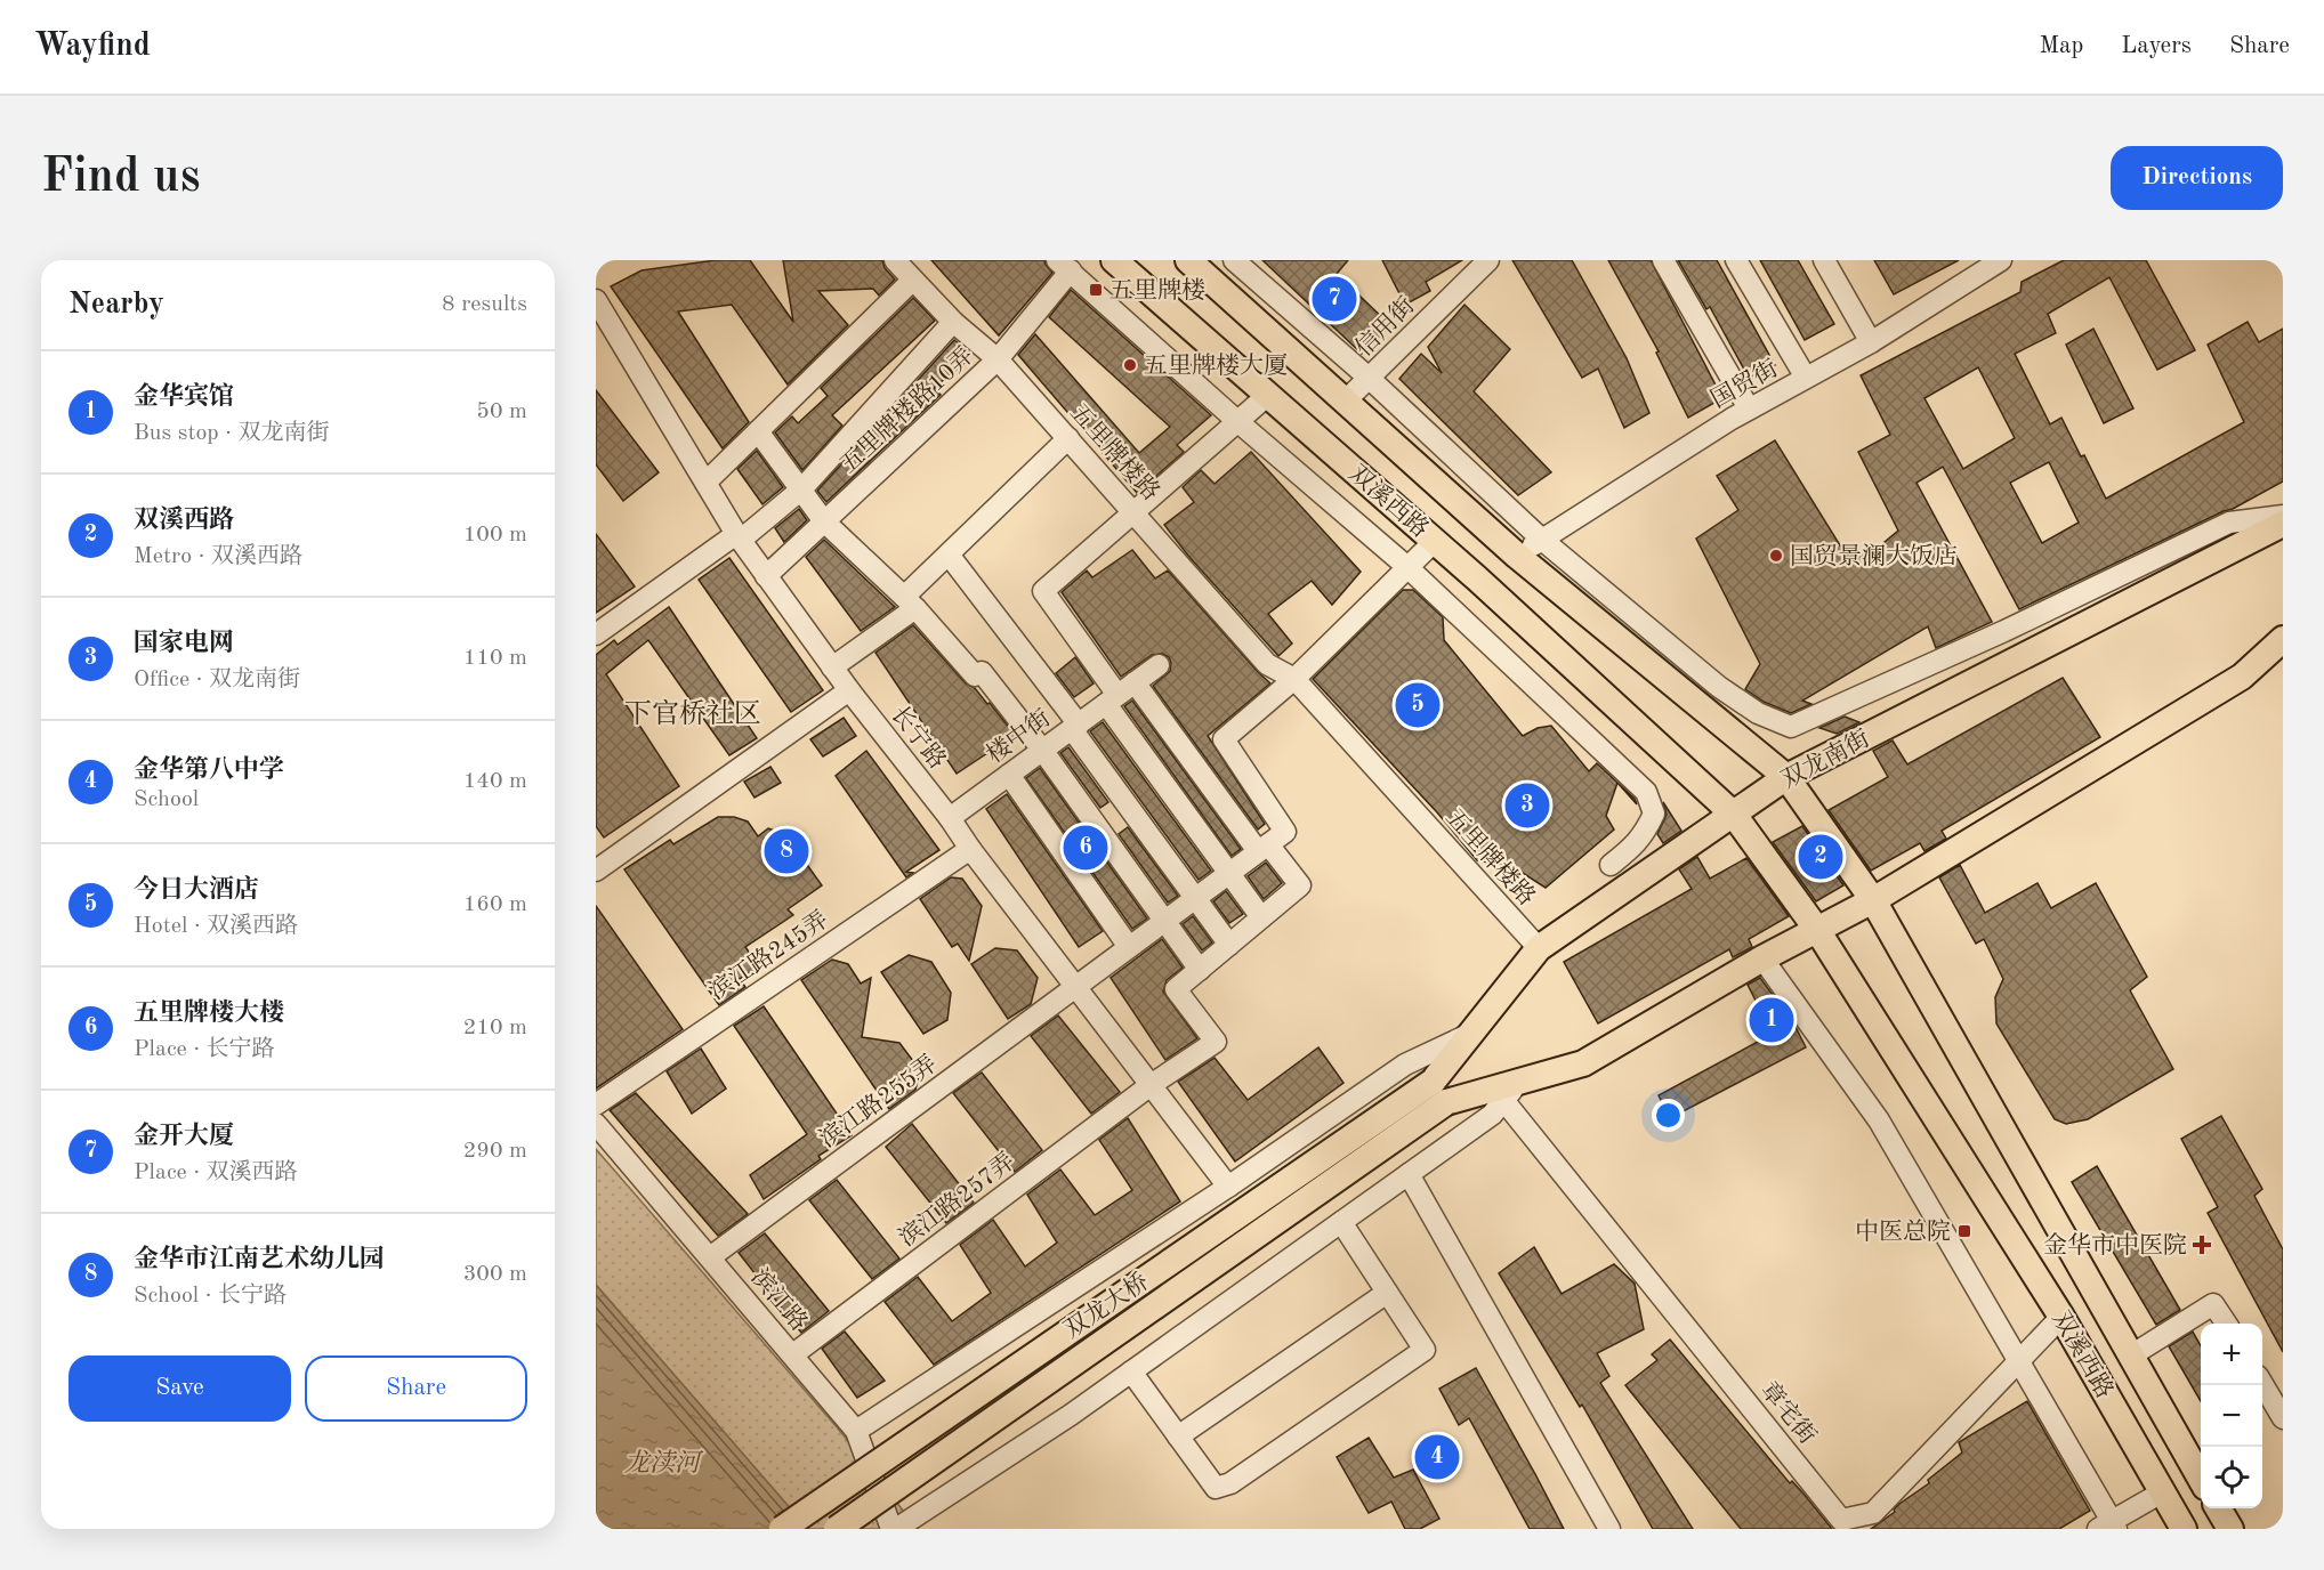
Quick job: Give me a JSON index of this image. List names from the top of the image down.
{
  "streets": {
    "main road": ["双溪西路", "双龙南街", "双龙大桥"],
    "street": [
      "信用街",
      "国贸街",
      "五里牌楼路10弄",
      "五里牌楼路",
      "楼中街",
      "长宁路",
      "滨江路245弄",
      "滨江路255弄",
      "滨江路257弄",
      "滨江路",
      "章宅街"
    ]
  },
  "crossings": [
    ["信用街", "双溪西路"],
    ["国贸街", "双溪西路"],
    ["五里牌楼路10弄", "五里牌楼路"],
    ["五里牌楼路10弄", "长宁路"],
    ["五里牌楼路", "双龙南街"],
    ["双溪西路", "双龙南街"],
    ["双溪西路", "章宅街"],
    ["楼中街", "长宁路"],
    ["长宁路", "滨江路245弄"],
    ["长宁路", "滨江路255弄"],
    ["长宁路", "滨江路257弄"],
    ["双龙南街", "双龙大桥"],
    ["滨江路255弄", "滨江路"],
    ["滨江路257弄", "滨江路"]
  ],
  "districts": ["下官桥社区"],
  "water": ["龙渎河"],
  "places": {
    "transit": ["五里牌楼", "中医总院"],
    "other": ["五里牌楼大厦", "国贸景澜大饭店"],
    "health": ["金华市中医院"]
  },
  "page": {
    "header": "Wayfind",
    "nav": ["Map", "Layers", "Share"],
    "buttons": [
      "Directions",
      ["Save", "Share"]
    ],
    "title": "Find us",
    "heading": ["Nearby", "8 results"],
    "pins": [
      "7",
      "5",
      "3",
      "6",
      "8",
      "2",
      "1",
      "4"
    ],
    "list": [
      {
        "mark": "1",
        "name": "金华宾馆",
        "note": "Bus stop · 双龙南街",
        "value": "50 m"
      },
      {
        "mark": "2",
        "name": "双溪西路",
        "note": "Metro · 双溪西路",
        "value": "100 m"
      },
      {
        "mark": "3",
        "name": "国家电网",
        "note": "Office · 双龙南街",
        "value": "110 m"
      },
      {
        "mark": "4",
        "name": "金华第八中学",
        "note": "School",
        "value": "140 m"
      },
      {
        "mark": "5",
        "name": "今日大酒店",
        "note": "Hotel · 双溪西路",
        "value": "160 m"
      },
      {
        "mark": "6",
        "name": "五里牌楼大楼",
        "note": "Place · 长宁路",
        "value": "210 m"
      },
      {
        "mark": "7",
        "name": "金开大厦",
        "note": "Place · 双溪西路",
        "value": "290 m"
      },
      {
        "mark": "8",
        "name": "金华市江南艺术幼儿园",
        "note": "School · 长宁路",
        "value": "300 m"
      }
    ],
    "map_buttons": ["+", "−"]
  }
}
